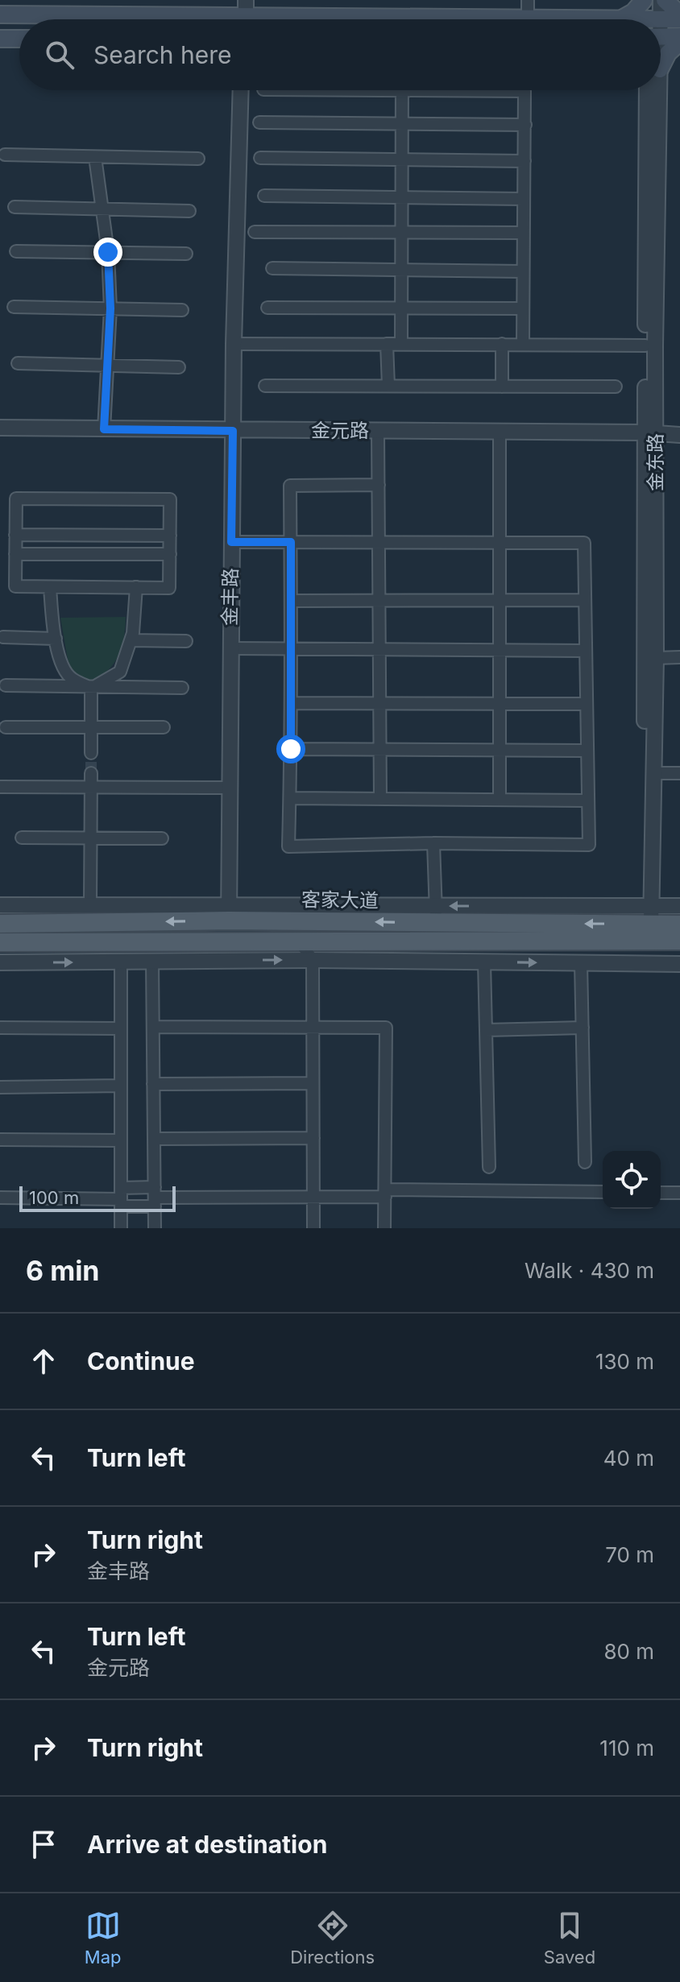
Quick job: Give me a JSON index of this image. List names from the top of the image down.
{
  "streets": {
    "main road": ["客家大道"],
    "street": ["金元路", "金东路", "金丰路"]
  },
  "crossings": [
    ["金元路", "金东路"],
    ["金元路", "金丰路"],
    ["金东路", "客家大道"],
    ["金丰路", "客家大道"]
  ],
  "scale_bar": "100 m",
  "page": {
    "search": "Search here",
    "scale": "100 m",
    "heading": ["6 min", "Walk · 430 m"],
    "list": [
      ["Continue", "130 m"],
      ["Turn left", "40 m"],
      ["Turn right", "金丰路", "70 m"],
      ["Turn left", "金元路", "80 m"],
      ["Turn right", "110 m"],
      "Arrive at destination"
    ],
    "nav": ["Map", "Directions", "Saved"]
  }
}
